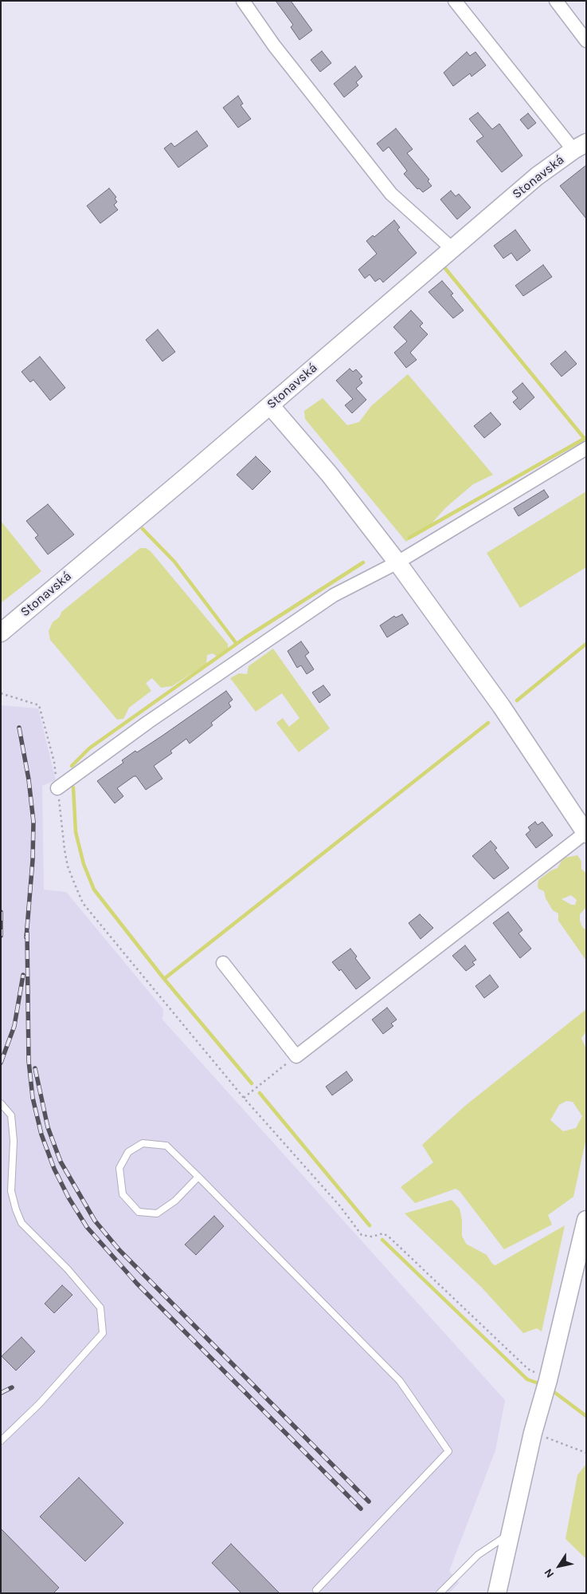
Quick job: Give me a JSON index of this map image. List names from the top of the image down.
{
  "streets": {
    "street": ["Stonavská"]
  },
  "north": "bottom left"
}
